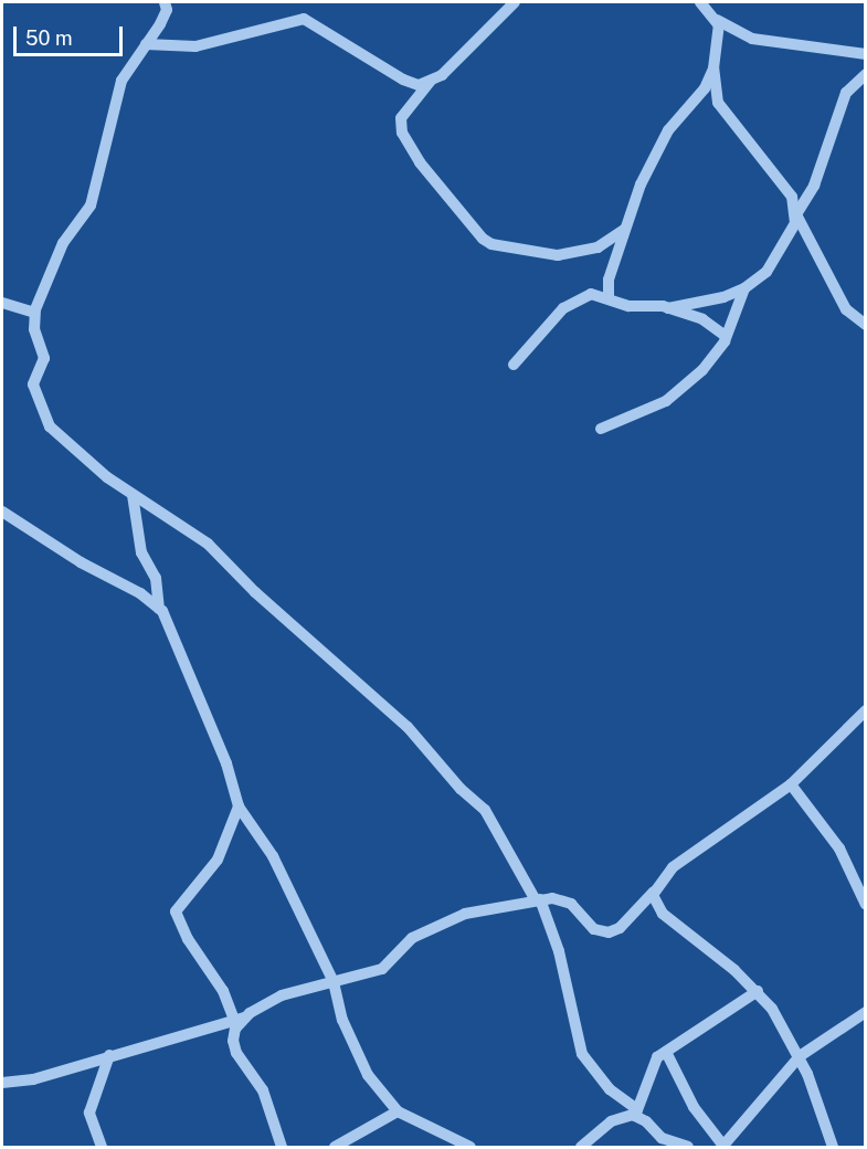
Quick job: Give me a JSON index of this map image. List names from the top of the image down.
{
  "scale_bar": "50 m"
}
